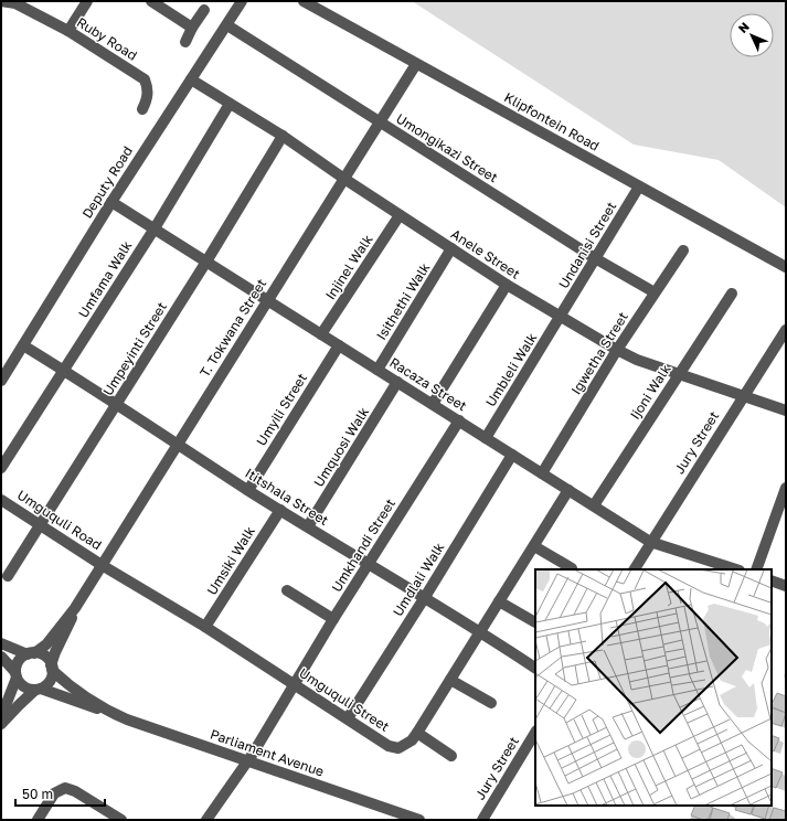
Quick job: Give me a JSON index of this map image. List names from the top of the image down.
{
  "streets": {
    "street": [
      "Ruby Road",
      "Klipfontein Road",
      "Umongikazi Street",
      "Deputy Road",
      "Undanisi Street",
      "Anele Street",
      "Injinel Walk",
      "Umfama Walk",
      "Isithethi Walk",
      "T. Tokwana Street",
      "Umpeyinti Street",
      "Igwetha Street",
      "Umbleli Walk",
      "Racaza Street",
      "Ijoni Walk",
      "Umyili Street",
      "Jury Street",
      "Umquosi Walk",
      "Ititshala Street",
      "Umguquli Road",
      "Umkhandi Street",
      "Umsiki Walk",
      "Umdlali Walk",
      "Umguquli Street",
      "Parliament Avenue"
    ]
  },
  "crossings": [
    ["Klipfontein Road", "Undanisi Street"],
    ["Klipfontein Road", "T. Tokwana Street"],
    ["Umongikazi Street", "Deputy Road"],
    ["Umongikazi Street", "Undanisi Street"],
    ["Umongikazi Street", "T. Tokwana Street"],
    ["Umongikazi Street", "Igwetha Street"],
    ["Deputy Road", "Anele Street"],
    ["Deputy Road", "Racaza Street"],
    ["Deputy Road", "Ititshala Street"],
    ["Undanisi Street", "Anele Street"],
    ["Undanisi Street", "Umbleli Walk"],
    ["Anele Street", "Injinel Walk"],
    ["Anele Street", "Umfama Walk"],
    ["Anele Street", "Isithethi Walk"],
    ["Anele Street", "T. Tokwana Street"],
    ["Anele Street", "Umpeyinti Street"],
    ["Anele Street", "Igwetha Street"],
    ["Anele Street", "Umbleli Walk"],
    ["Anele Street", "Ijoni Walk"],
    ["Anele Street", "Jury Street"],
    ["Injinel Walk", "Racaza Street"],
    ["Umfama Walk", "Racaza Street"],
    ["Umfama Walk", "Ititshala Street"],
    ["Isithethi Walk", "Racaza Street"],
    ["T. Tokwana Street", "Racaza Street"],
    ["T. Tokwana Street", "Ititshala Street"],
    ["T. Tokwana Street", "Umguquli Road"],
    ["T. Tokwana Street", "Umguquli Street"],
    ["T. Tokwana Street", "Parliament Avenue"],
    ["Umpeyinti Street", "Racaza Street"],
    ["Umpeyinti Street", "Ititshala Street"],
    ["Umpeyinti Street", "Umguquli Road"],
    ["Igwetha Street", "Racaza Street"],
    ["Umbleli Walk", "Racaza Street"],
    ["Racaza Street", "Ijoni Walk"],
    ["Racaza Street", "Umyili Street"],
    ["Racaza Street", "Jury Street"],
    ["Racaza Street", "Umquosi Walk"],
    ["Racaza Street", "Umkhandi Street"],
    ["Racaza Street", "Umdlali Walk"],
    ["Racaza Street", "Umguquli Street"],
    ["Umyili Street", "Ititshala Street"],
    ["Umquosi Walk", "Ititshala Street"],
    ["Ititshala Street", "Umkhandi Street"],
    ["Ititshala Street", "Umsiki Walk"],
    ["Ititshala Street", "Umdlali Walk"],
    ["Ititshala Street", "Umguquli Street"],
    ["Umguquli Road", "Umguquli Street"],
    ["Umkhandi Street", "Umguquli Street"],
    ["Umkhandi Street", "Parliament Avenue"],
    ["Umsiki Walk", "Umguquli Street"],
    ["Umdlali Walk", "Umguquli Street"]
  ],
  "scale_bar": "50 m",
  "north": "top left"
}
